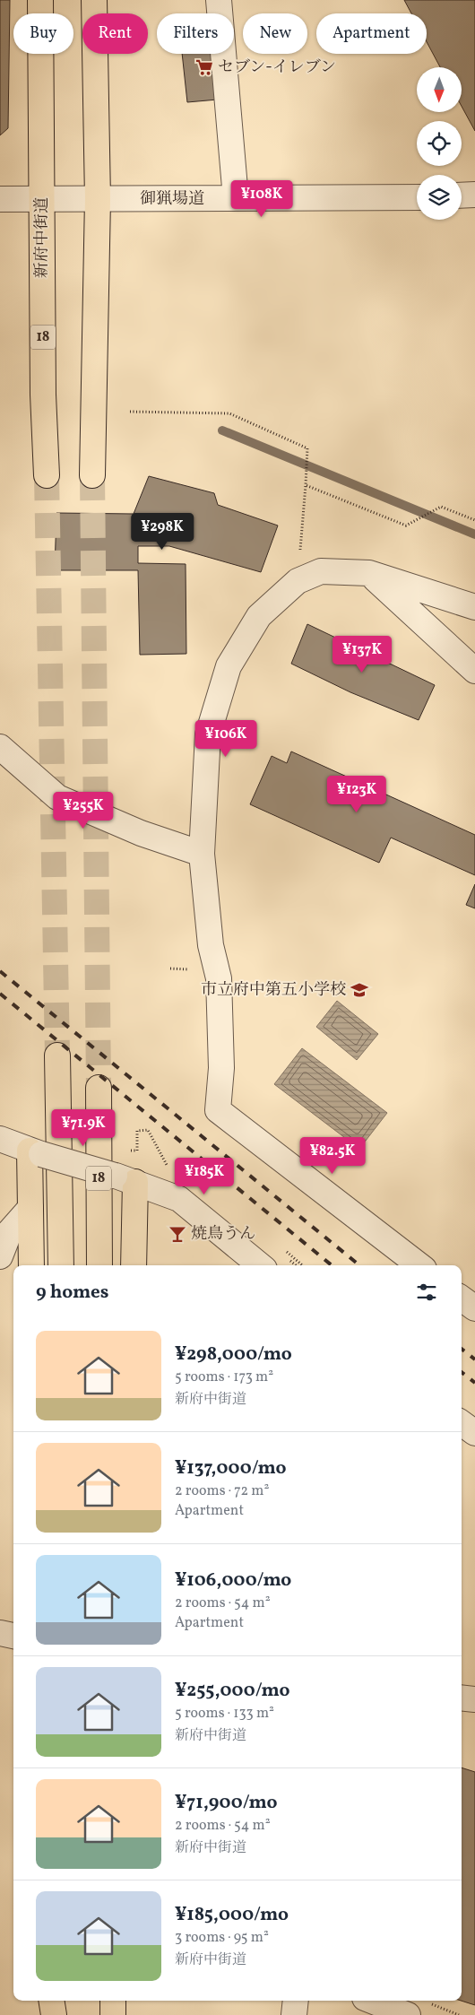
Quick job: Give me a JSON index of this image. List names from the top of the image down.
{
  "streets": {
    "main road": ["新府中街道", "18"],
    "street": ["御猟場道"]
  },
  "crossings": [
    ["御猟場道", "新府中街道"]
  ],
  "places": {
    "supermarket": ["セブン-イレブン"],
    "school or university": ["市立府中第五小学校"],
    "bar": ["焼鳥うん"]
  },
  "north": "bottom",
  "page": {
    "chip": [
      "Buy",
      "Rent",
      "Filters",
      "New",
      "Apartment"
    ],
    "price": [
      "¥108K",
      "¥298K",
      "¥137K",
      "¥106K",
      "¥123K",
      "¥255K",
      "¥71.9K",
      "¥82.5K",
      "¥185K"
    ],
    "heading": "9 homes",
    "list": [
      {
        "name": "¥298,000/mo",
        "note": "5 rooms · 173 m² · 新府中街道"
      },
      {
        "name": "¥137,000/mo",
        "note": "2 rooms · 72 m² · Apartment"
      },
      {
        "name": "¥106,000/mo",
        "note": "2 rooms · 54 m² · Apartment"
      },
      {
        "name": "¥255,000/mo",
        "note": "5 rooms · 133 m² · 新府中街道"
      },
      {
        "name": "¥71,900/mo",
        "note": "2 rooms · 54 m² · 新府中街道"
      },
      {
        "name": "¥185,000/mo",
        "note": "3 rooms · 95 m² · 新府中街道"
      }
    ]
  }
}
